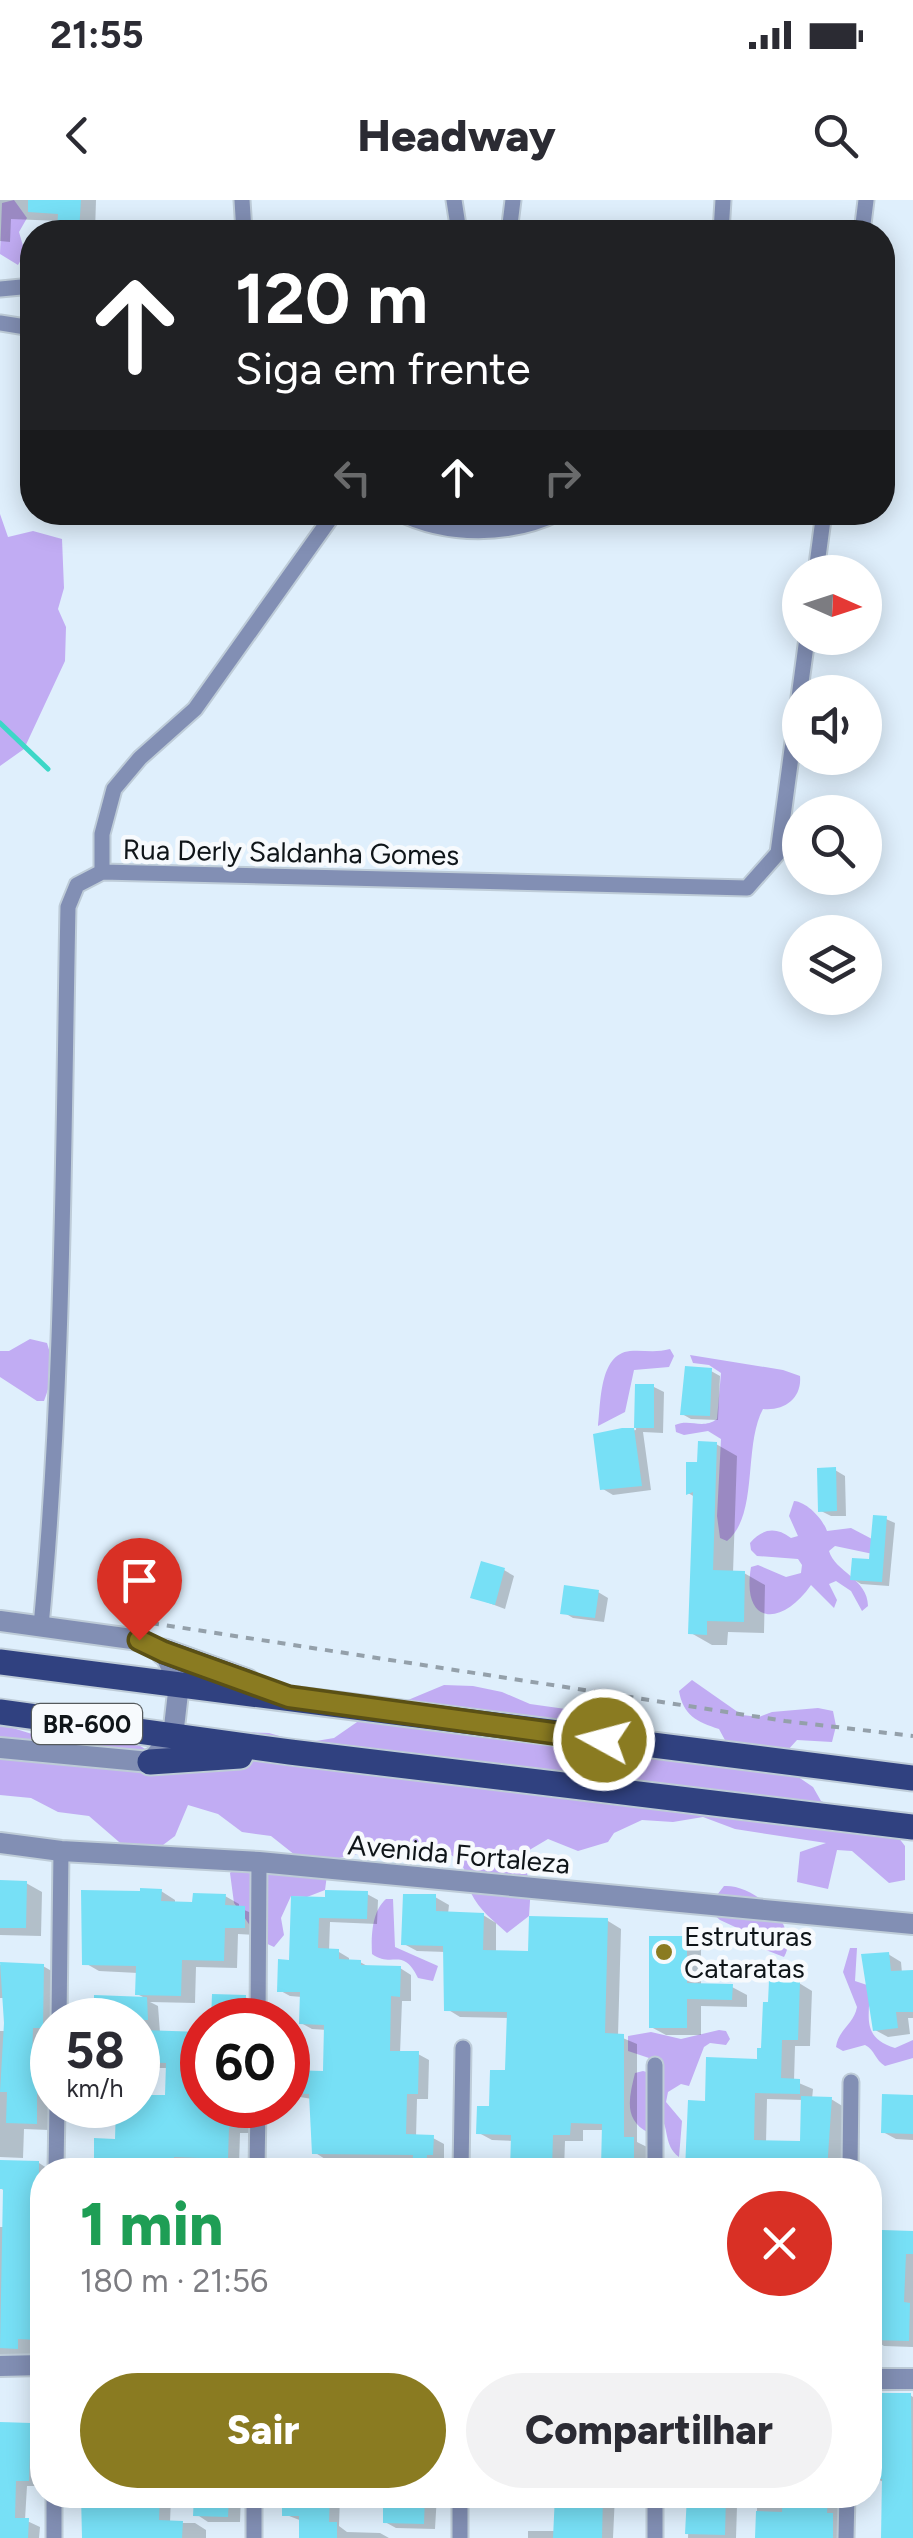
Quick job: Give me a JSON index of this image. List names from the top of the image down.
{
  "streets": {
    "main road": ["BR-600"],
    "street": ["Rua Derly Saldanha Gomes", "Avenida Fortaleza"]
  },
  "places": ["Estruturas Cataratas"],
  "north": "right",
  "page": {
    "status": "21:55",
    "header": "Headway",
    "turn": ["120 m", "Siga em frente"],
    "speed": "58 km/h",
    "limit": "60",
    "heading": ["1 min", "180 m · 21:56"],
    "buttons": ["Sair", "Compartilhar"]
  }
}
